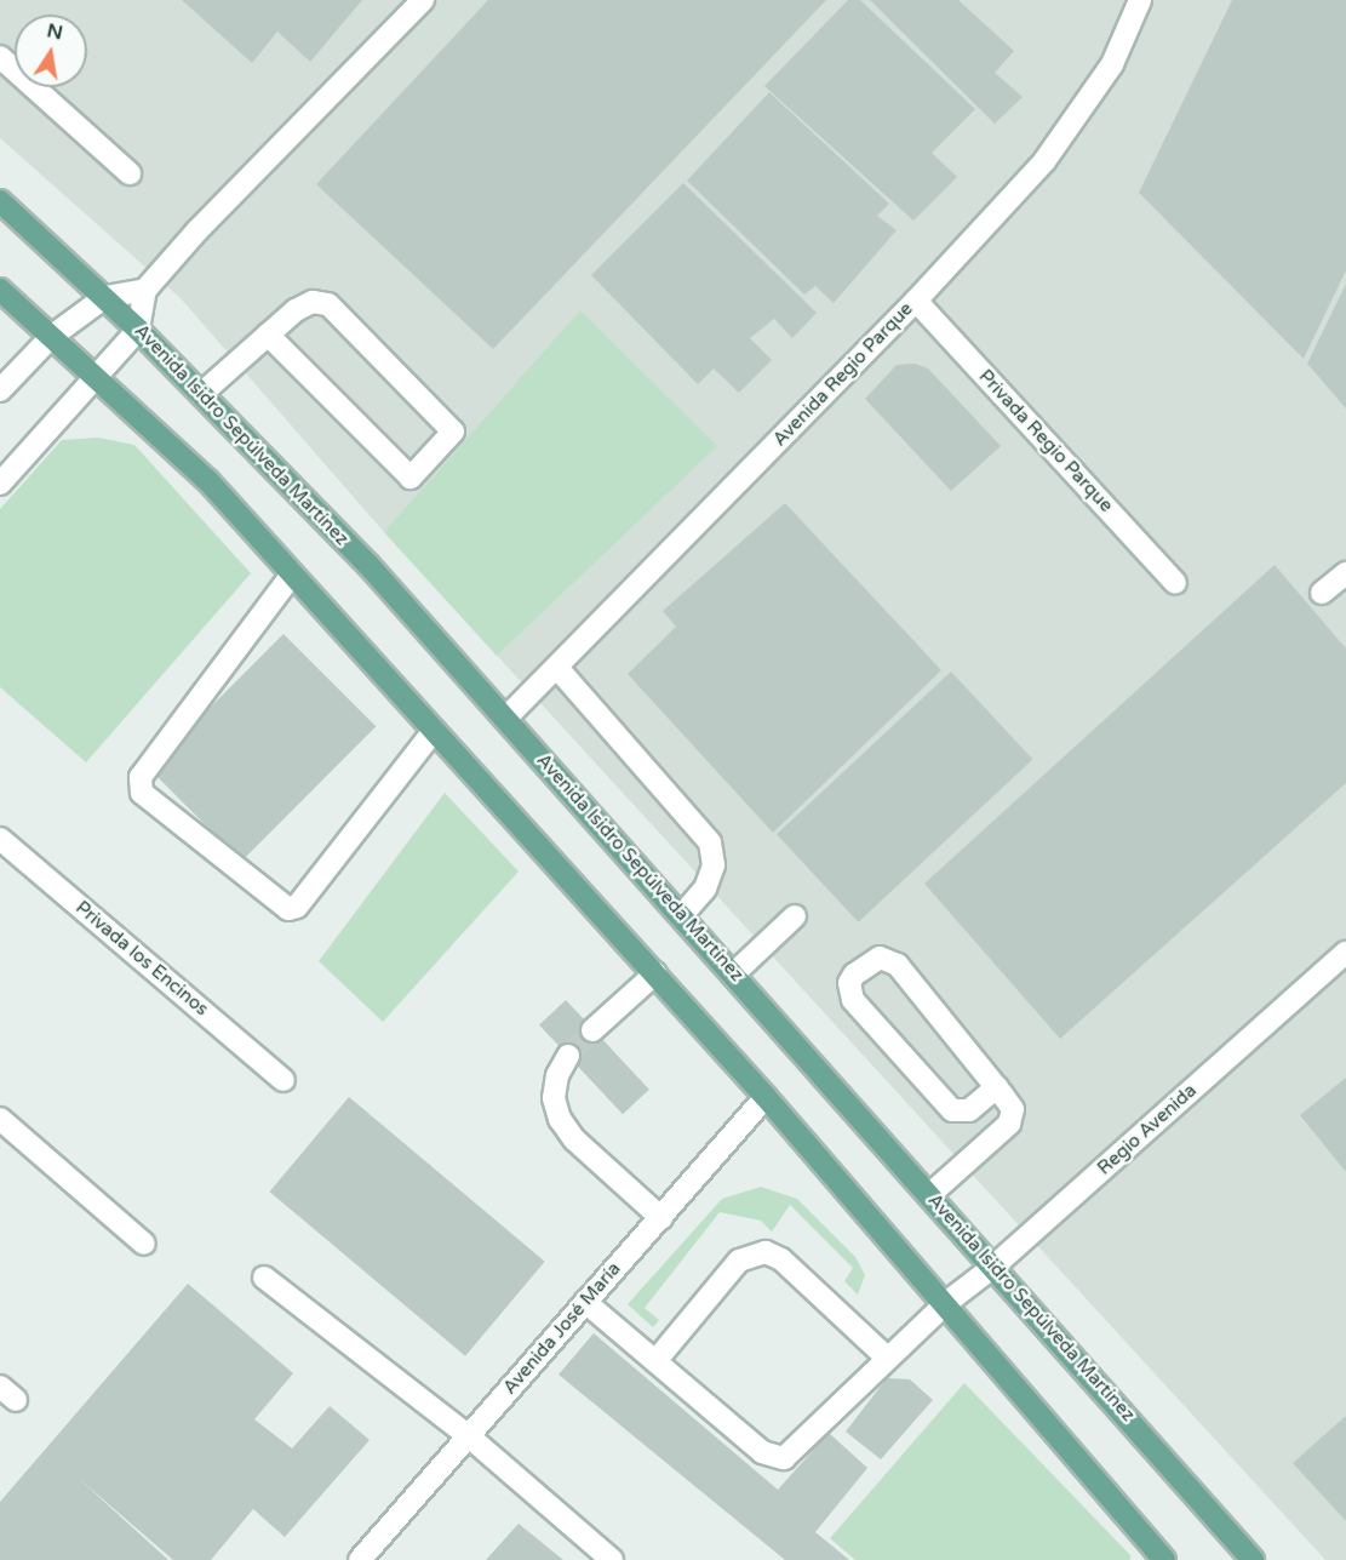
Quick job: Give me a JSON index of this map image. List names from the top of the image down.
{
  "streets": {
    "main road": ["Avenida Isidro Sepúlveda Martínez"],
    "street": [
      "Avenida Regio Parque",
      "Privada Regio Parque",
      "Privada los Encinos",
      "Regio Avenida",
      "Avenida José María"
    ]
  },
  "crossings": [
    ["Avenida Regio Parque", "Avenida Isidro Sepúlveda Martínez"],
    ["Avenida Regio Parque", "Privada Regio Parque"],
    ["Avenida Isidro Sepúlveda Martínez", "Regio Avenida"]
  ],
  "north": "top"
}
